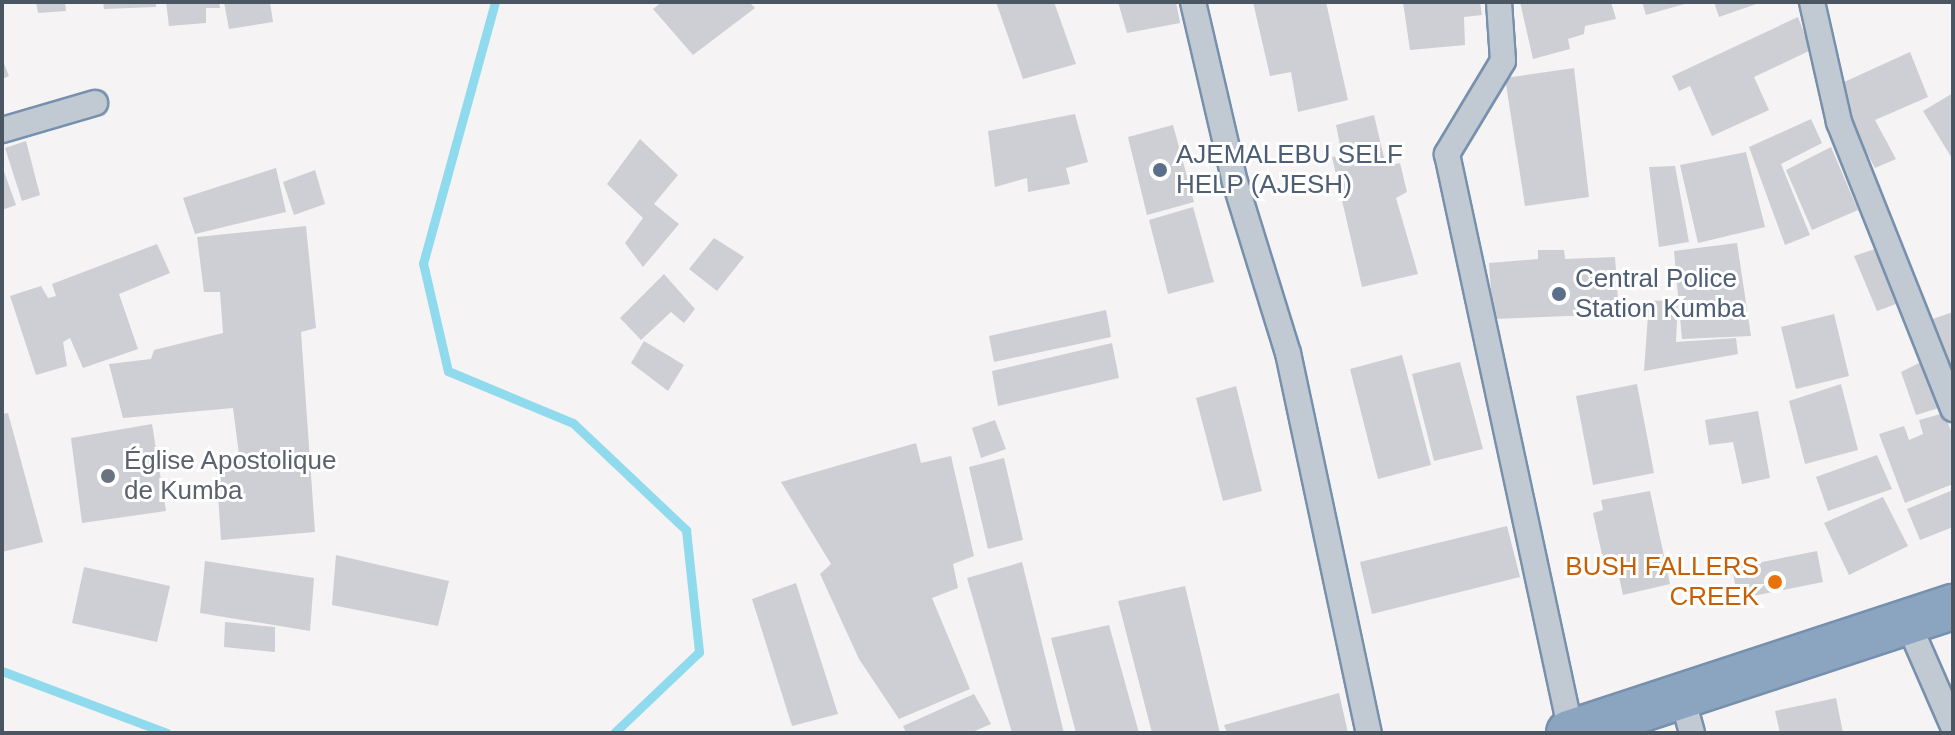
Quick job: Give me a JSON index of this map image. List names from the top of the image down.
{
  "places": [
    "AJEMALEBU SELF HELP (AJESH)",
    "Central Police Station Kumba",
    "Église Apostolique de Kumba",
    "BUSH FALLERS CREEK"
  ]
}
